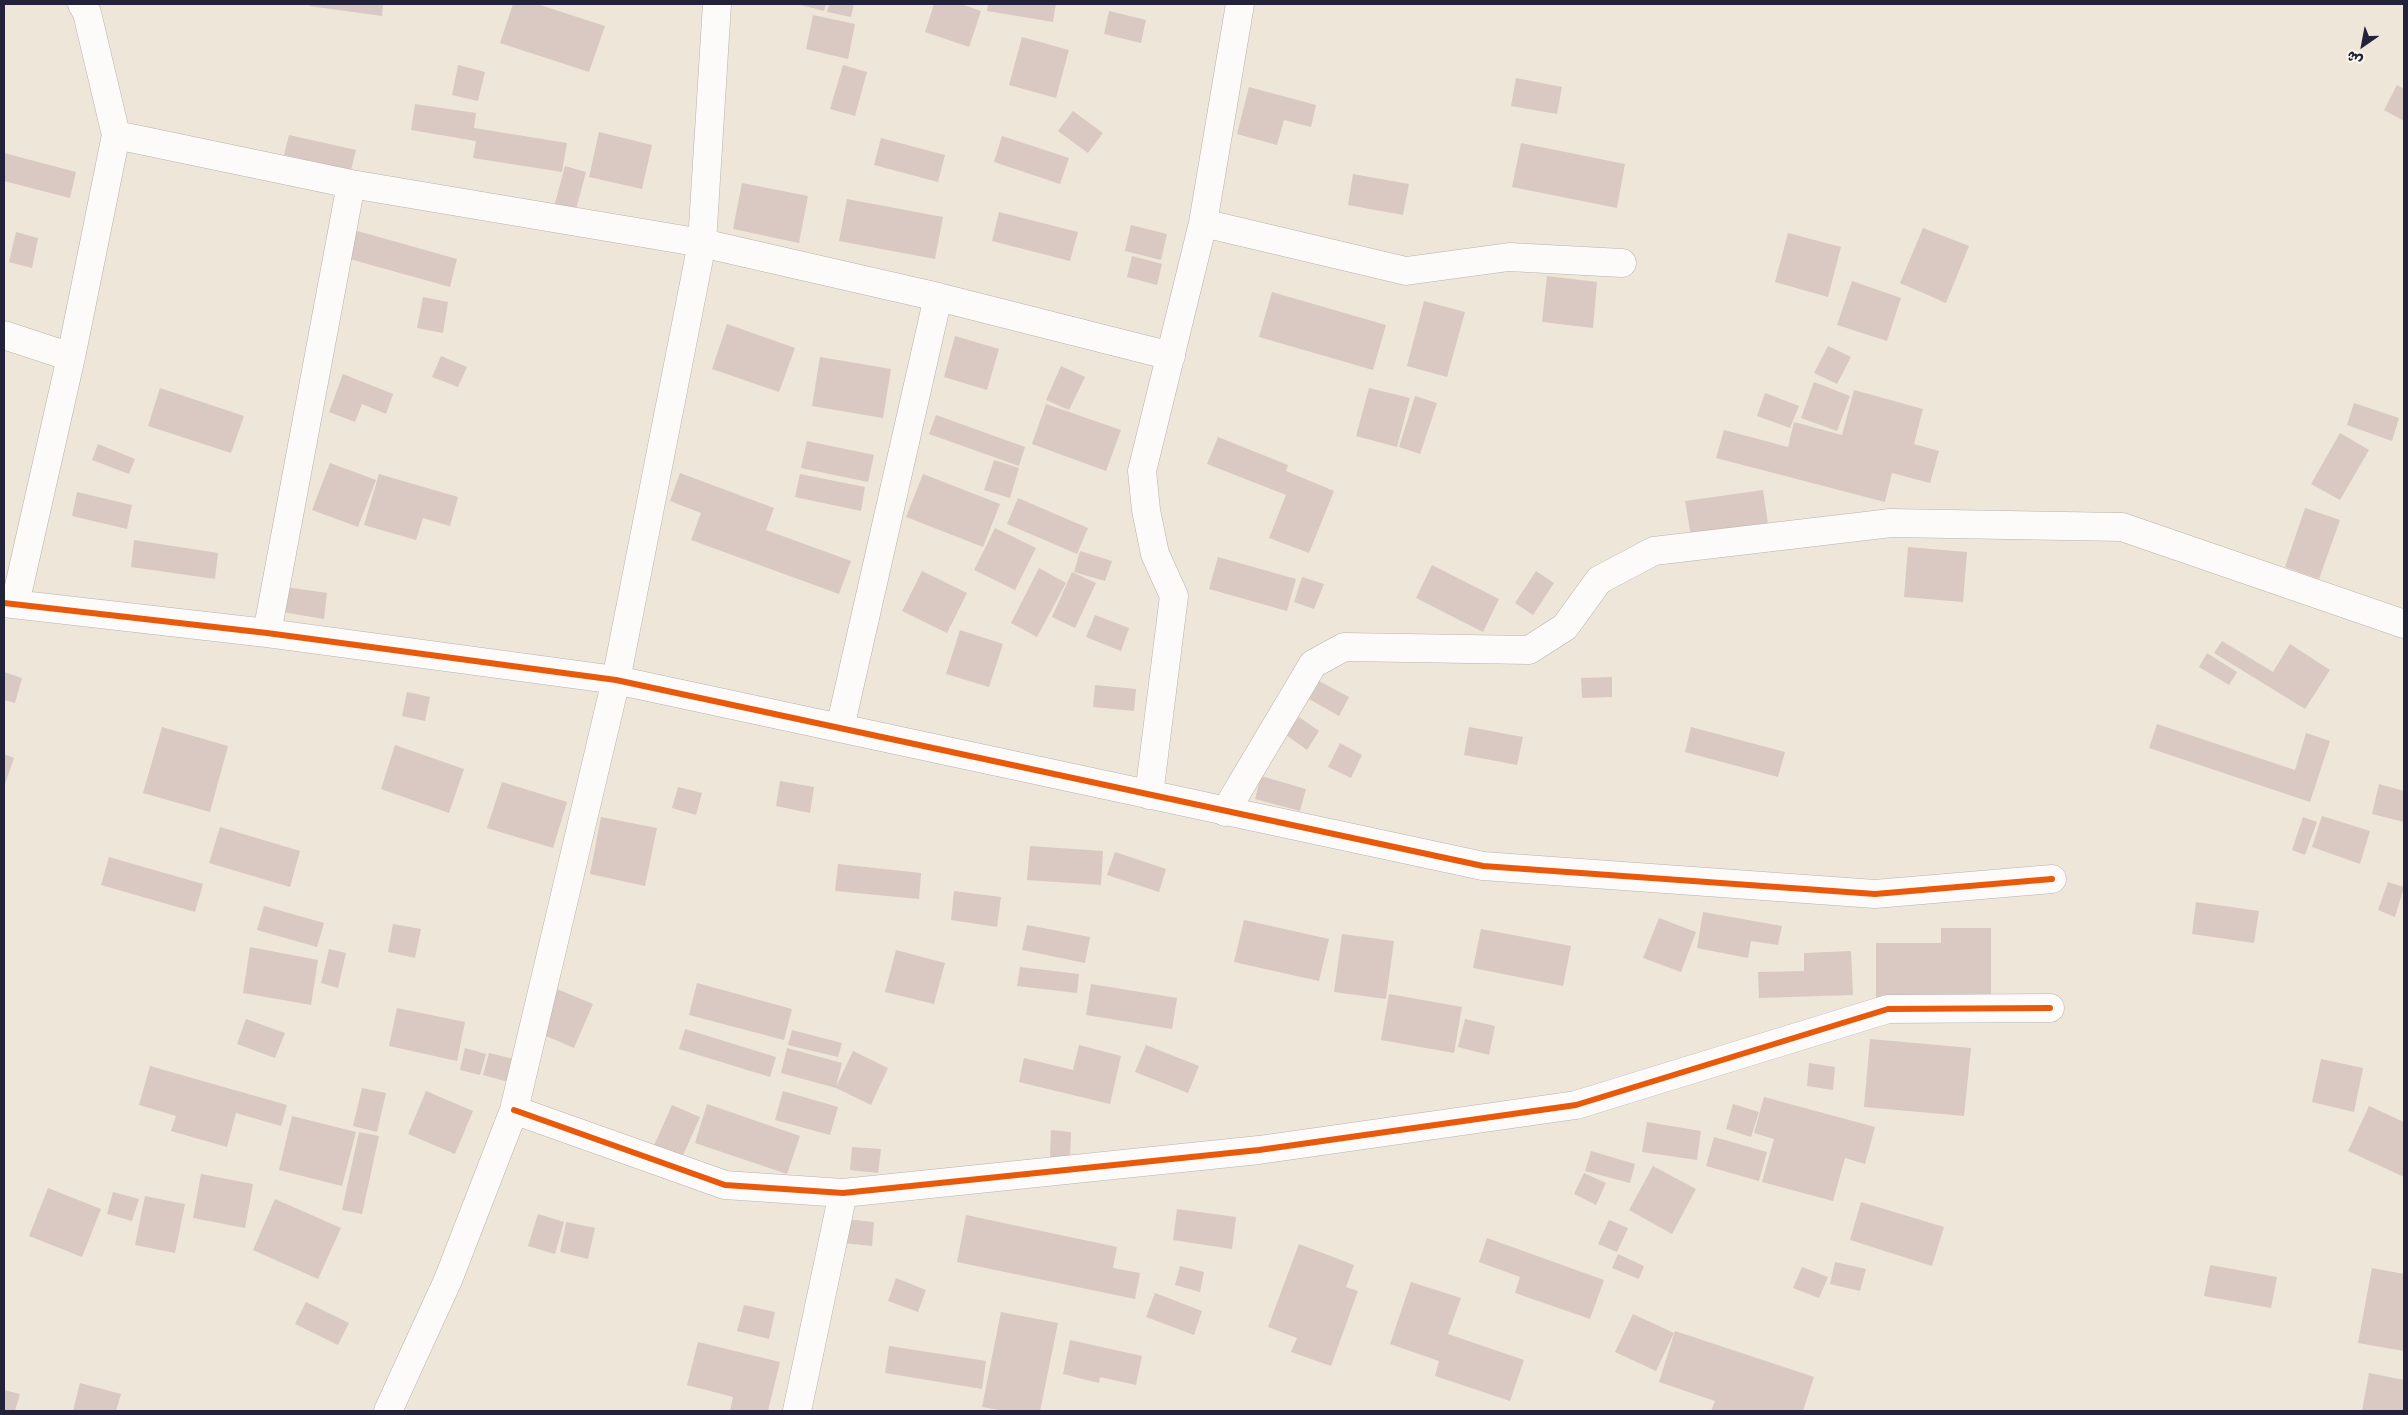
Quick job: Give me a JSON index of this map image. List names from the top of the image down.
{
  "north": "bottom left"
}
